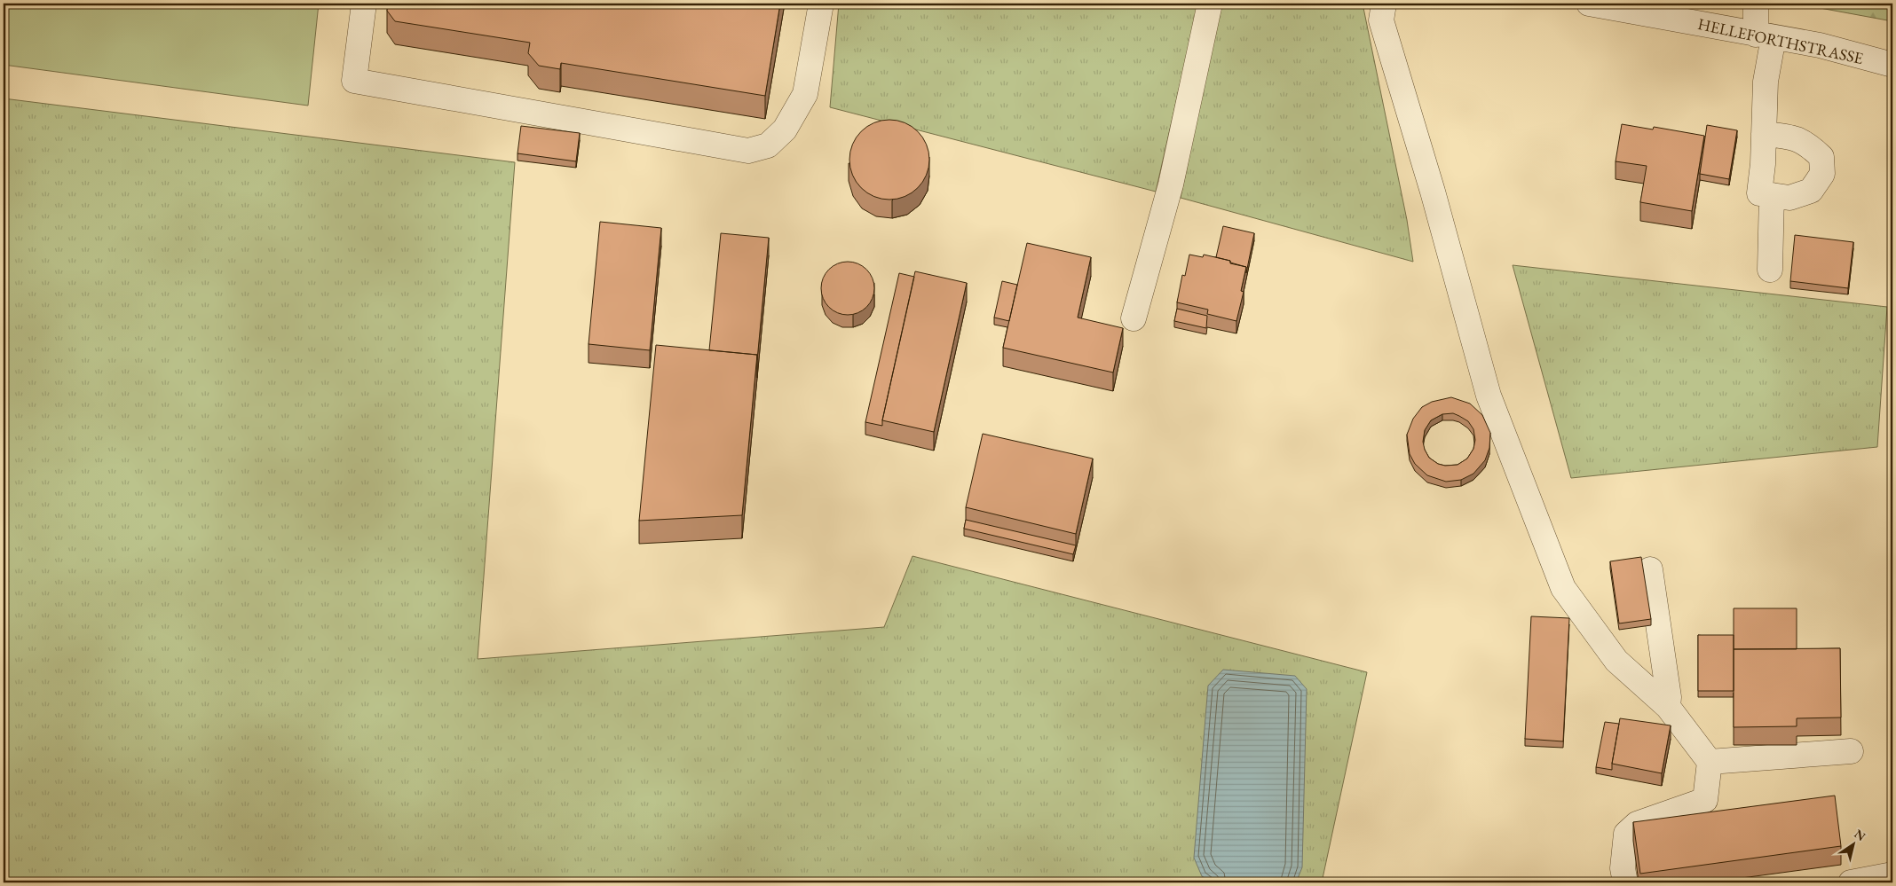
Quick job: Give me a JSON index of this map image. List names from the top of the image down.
{
  "streets": {
    "street": ["HELLEFORTHSTRASSE"]
  },
  "north": "top right"
}
